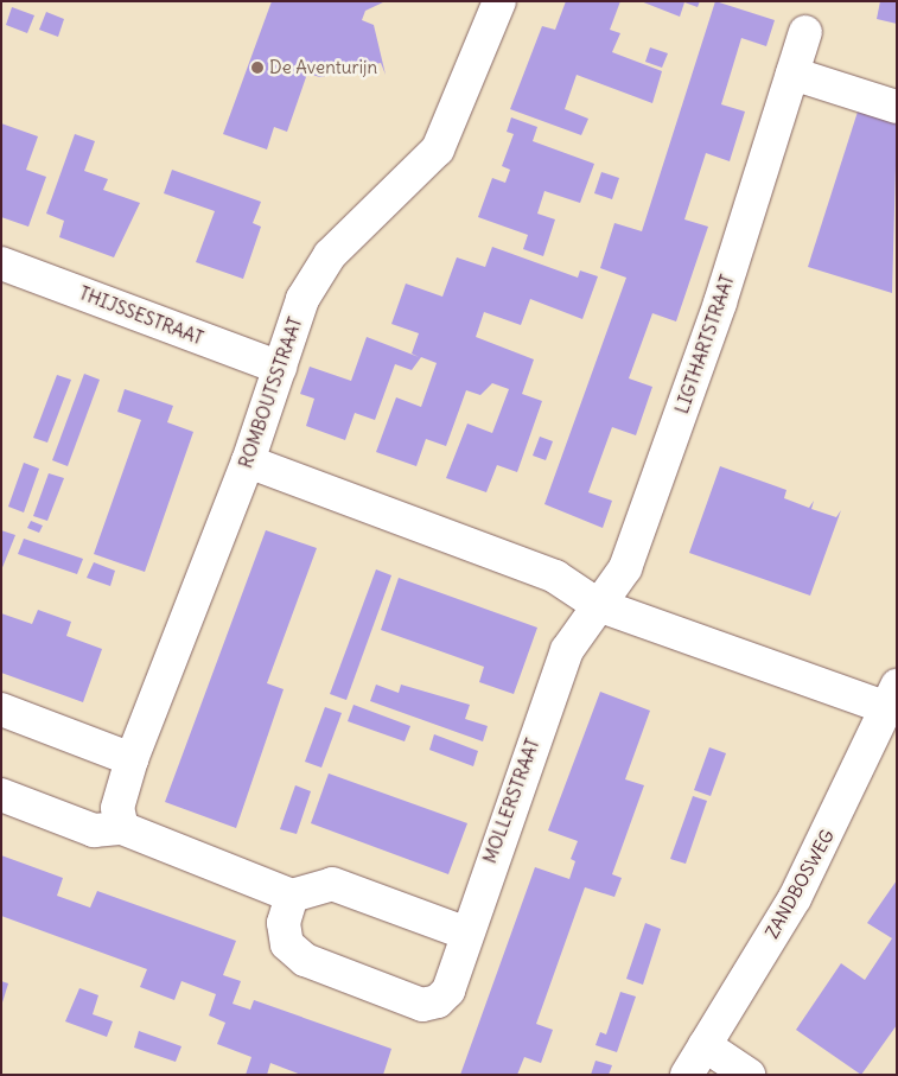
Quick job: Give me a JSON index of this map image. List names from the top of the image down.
{
  "streets": {
    "street": [
      "THIJSSESTRAAT",
      "LIGTHARTSTRAAT",
      "ROMBOUTSSTRAAT",
      "MOLLERSTRAAT",
      "ZANDBOSWEG"
    ]
  },
  "crossings": [
    ["THIJSSESTRAAT", "ROMBOUTSSTRAAT"],
    ["LIGTHARTSTRAAT", "MOLLERSTRAAT"]
  ],
  "places": ["De Aventurijn"]
}
